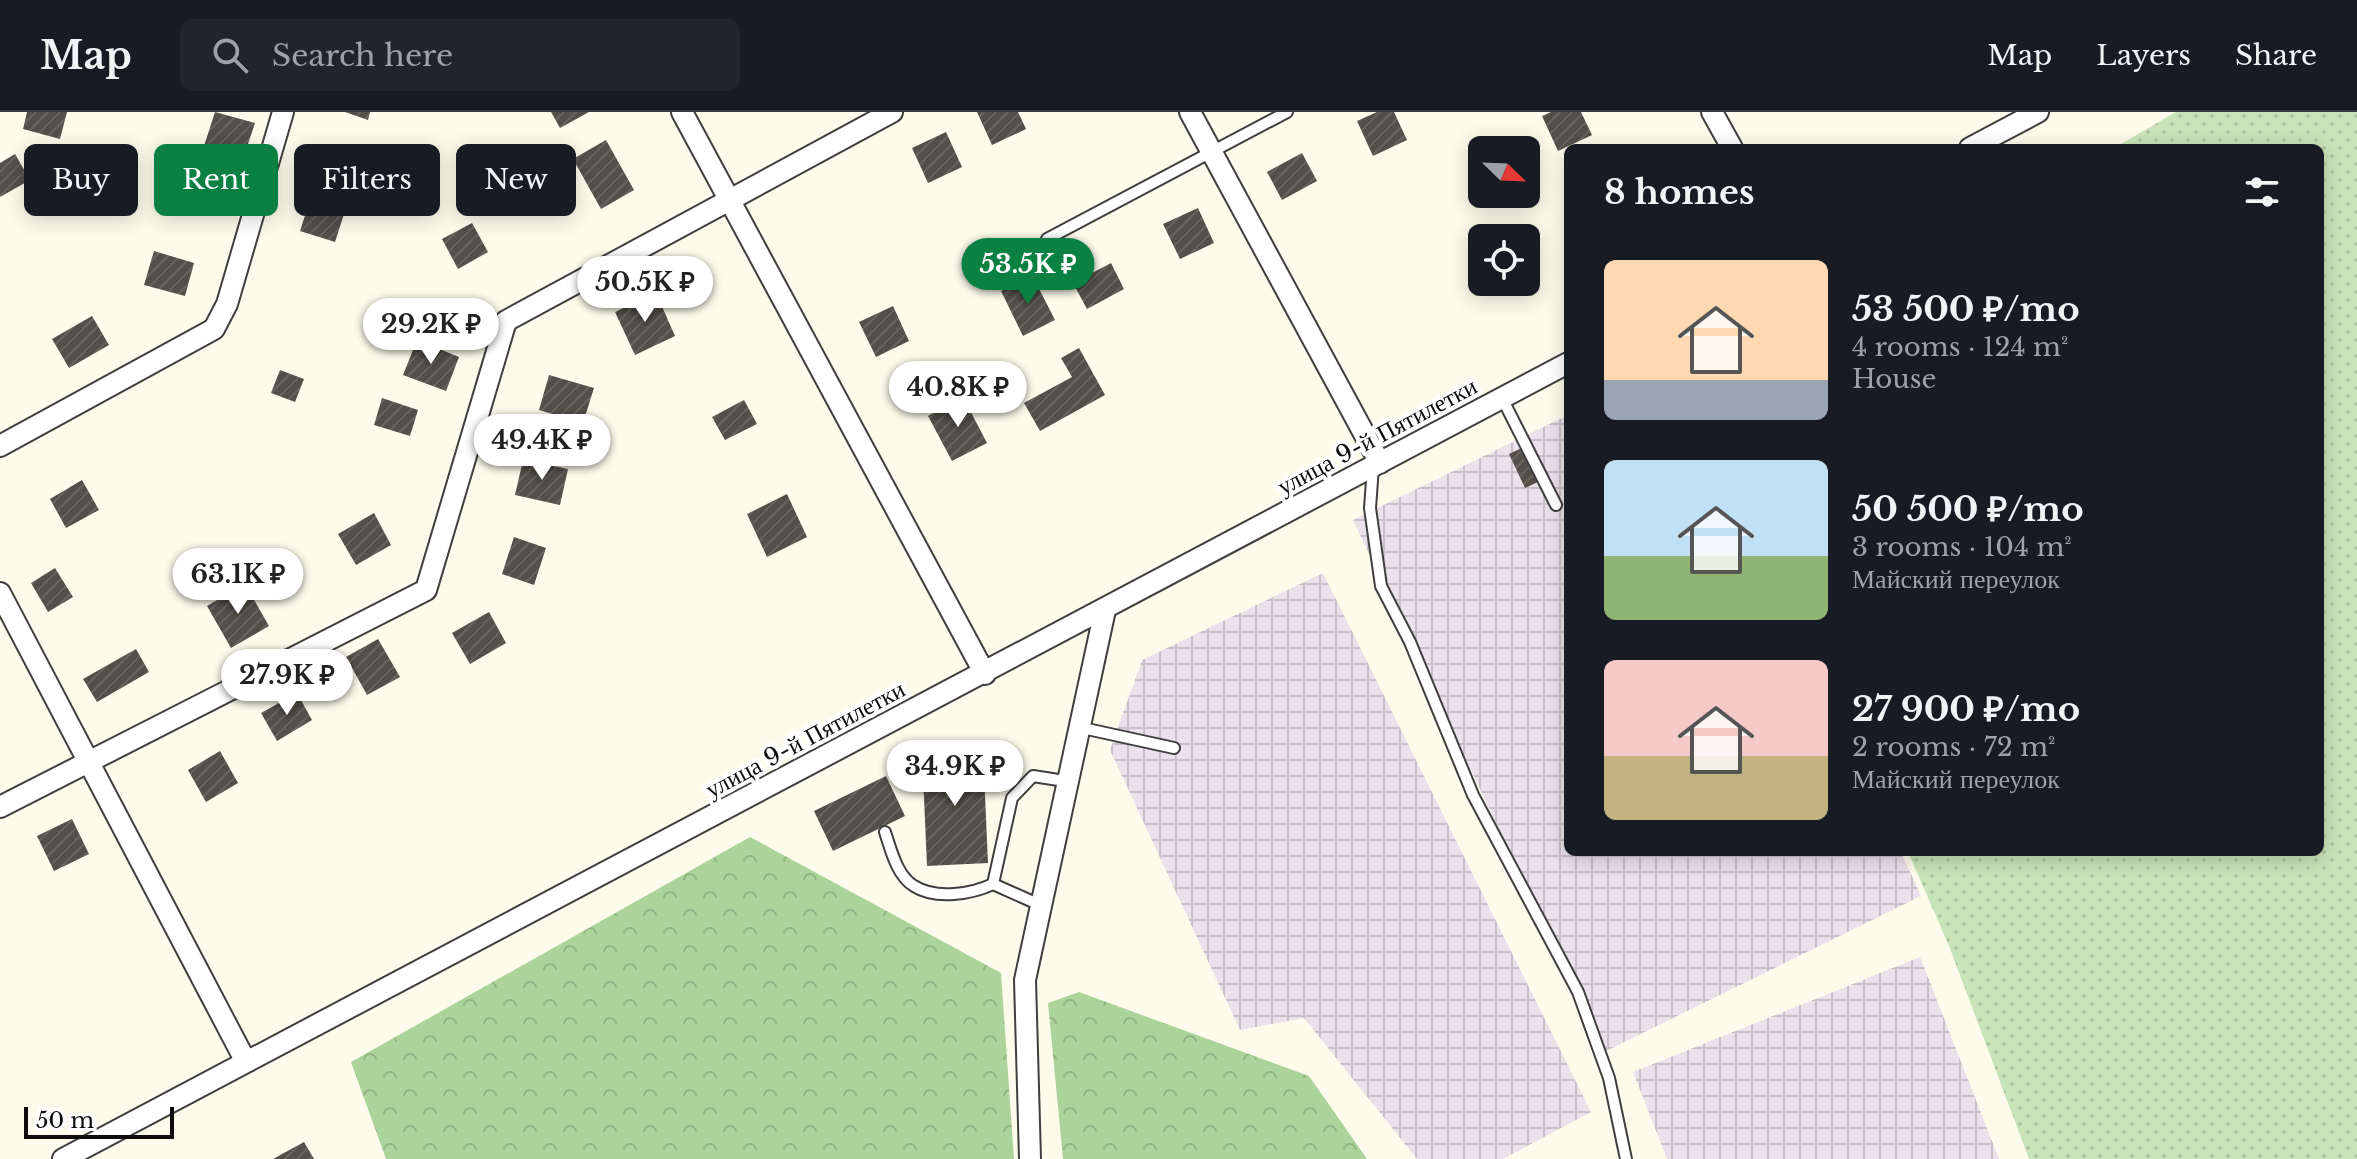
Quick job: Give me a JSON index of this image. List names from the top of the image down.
{
  "streets": {
    "street": ["улица 9-й Пятилетки"]
  },
  "scale_bar": "50 m",
  "north": "bottom right",
  "page": {
    "header": "Map",
    "search": "Search here",
    "nav": ["Map", "Layers", "Share"],
    "chip": [
      "Buy",
      "Rent",
      "Filters",
      "New"
    ],
    "heading": "8 homes",
    "price": [
      "53.5K ₽",
      "50.5K ₽",
      "29.2K ₽",
      "40.8K ₽",
      "49.4K ₽",
      "63.1K ₽",
      "27.9K ₽",
      "34.9K ₽"
    ],
    "list": [
      {
        "name": "53 500 ₽/mo",
        "note": "4 rooms · 124 m² · House"
      },
      {
        "name": "50 500 ₽/mo",
        "note": "3 rooms · 104 m² · Майский переулок"
      },
      {
        "name": "27 900 ₽/mo",
        "note": "2 rooms · 72 m² · Майский переулок"
      }
    ],
    "scale": "50 m"
  }
}
